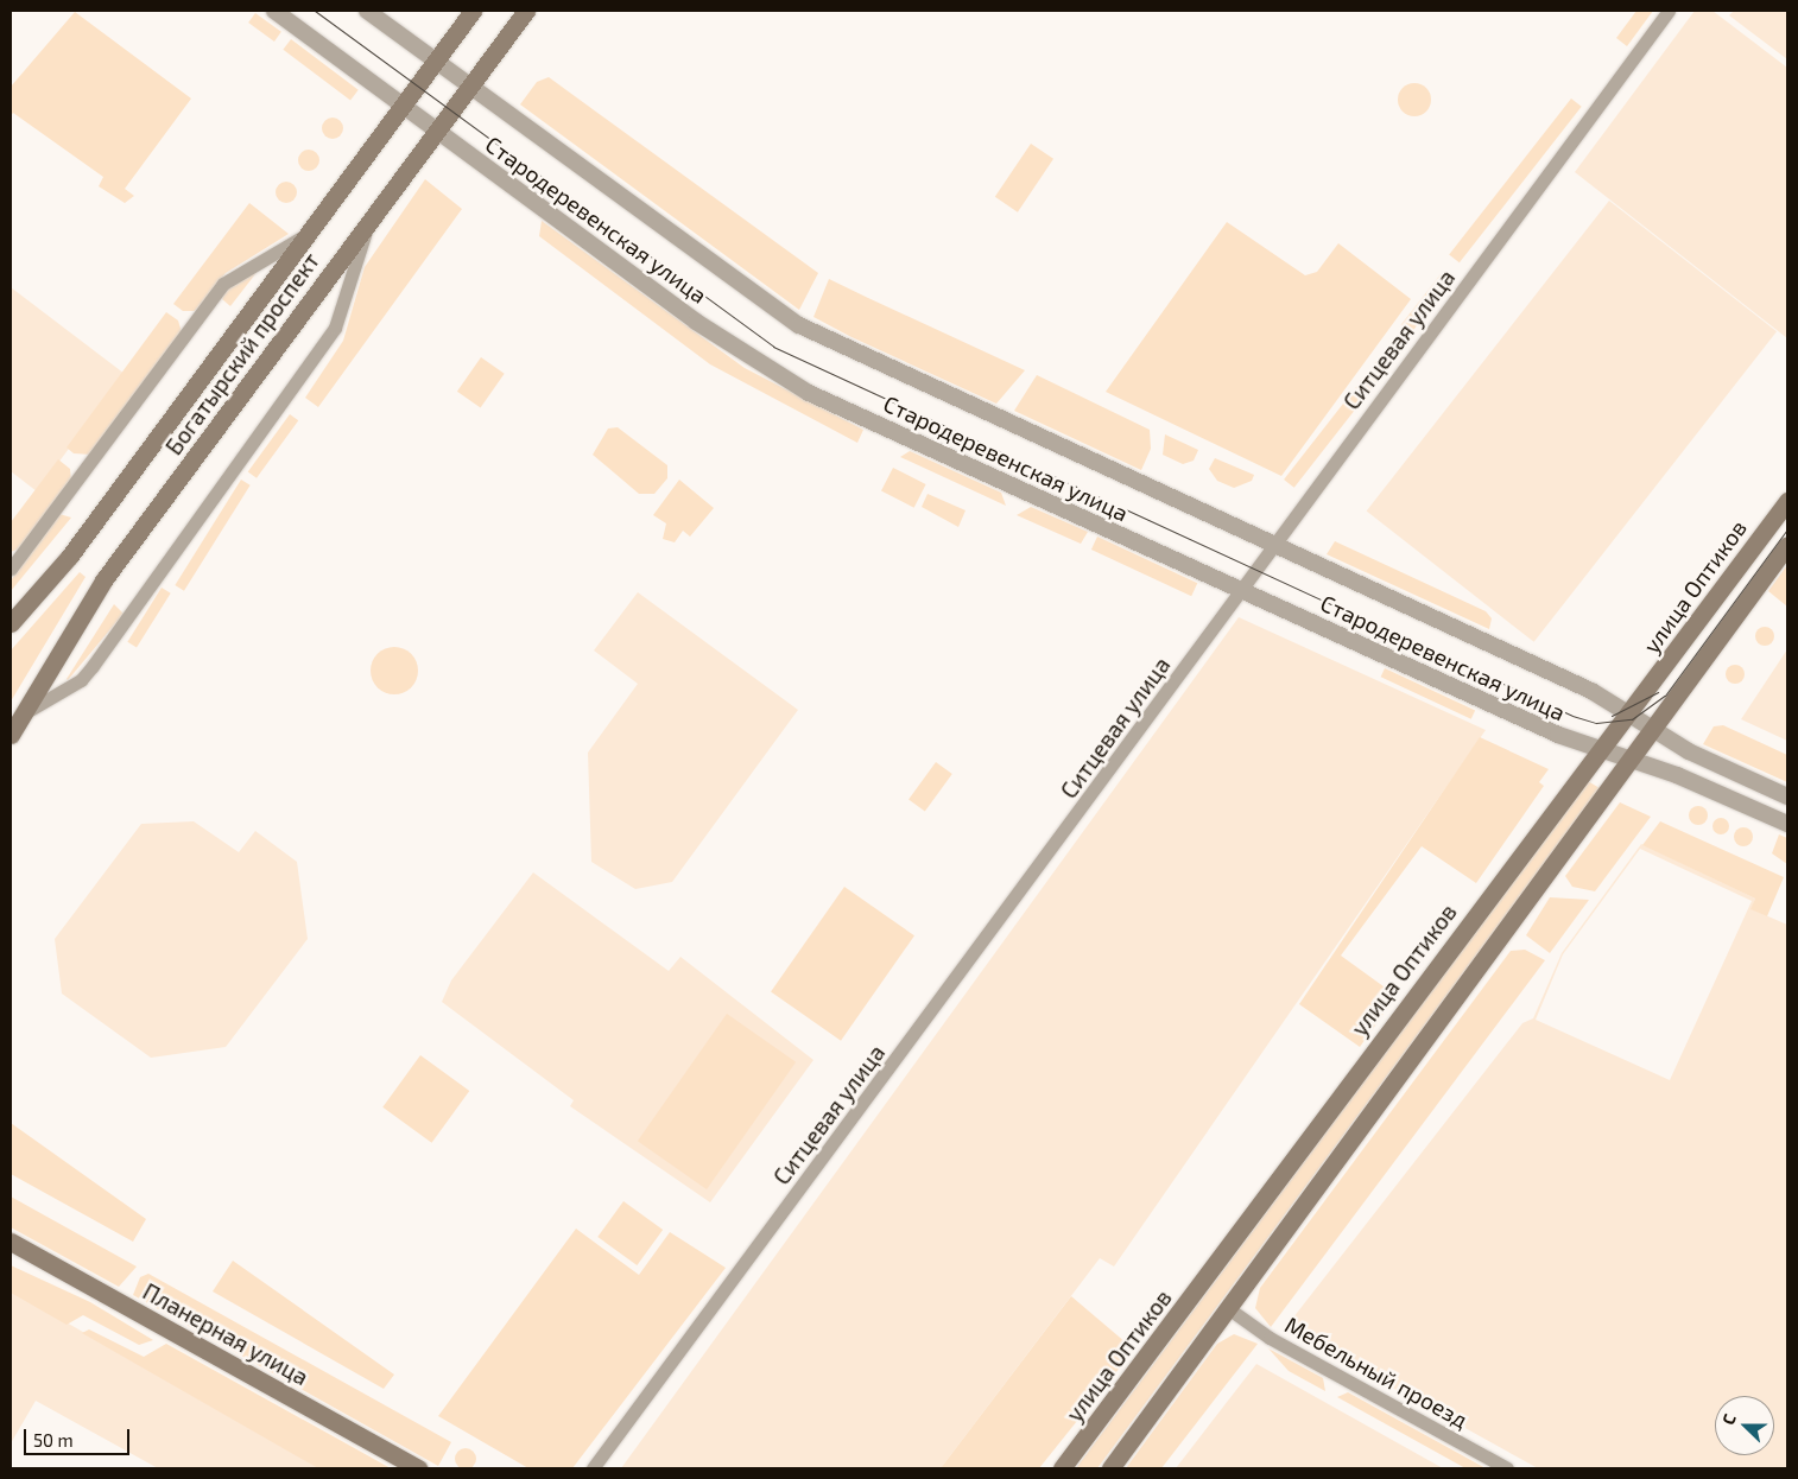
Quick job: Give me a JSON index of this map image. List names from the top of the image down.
{
  "streets": {
    "main road": ["Богатырский проспект", "улица Оптиков", "Планерная улица"],
    "street": ["Стародеревенская улица", "Ситцевая улица", "Мебельный проезд"]
  },
  "crossings": [
    ["Стародеревенская улица", "Ситцевая улица"],
    ["Стародеревенская улица", "Богатырский проспект"],
    ["Стародеревенская улица", "улица Оптиков"]
  ],
  "scale_bar": "50 m",
  "north": "left"
}
